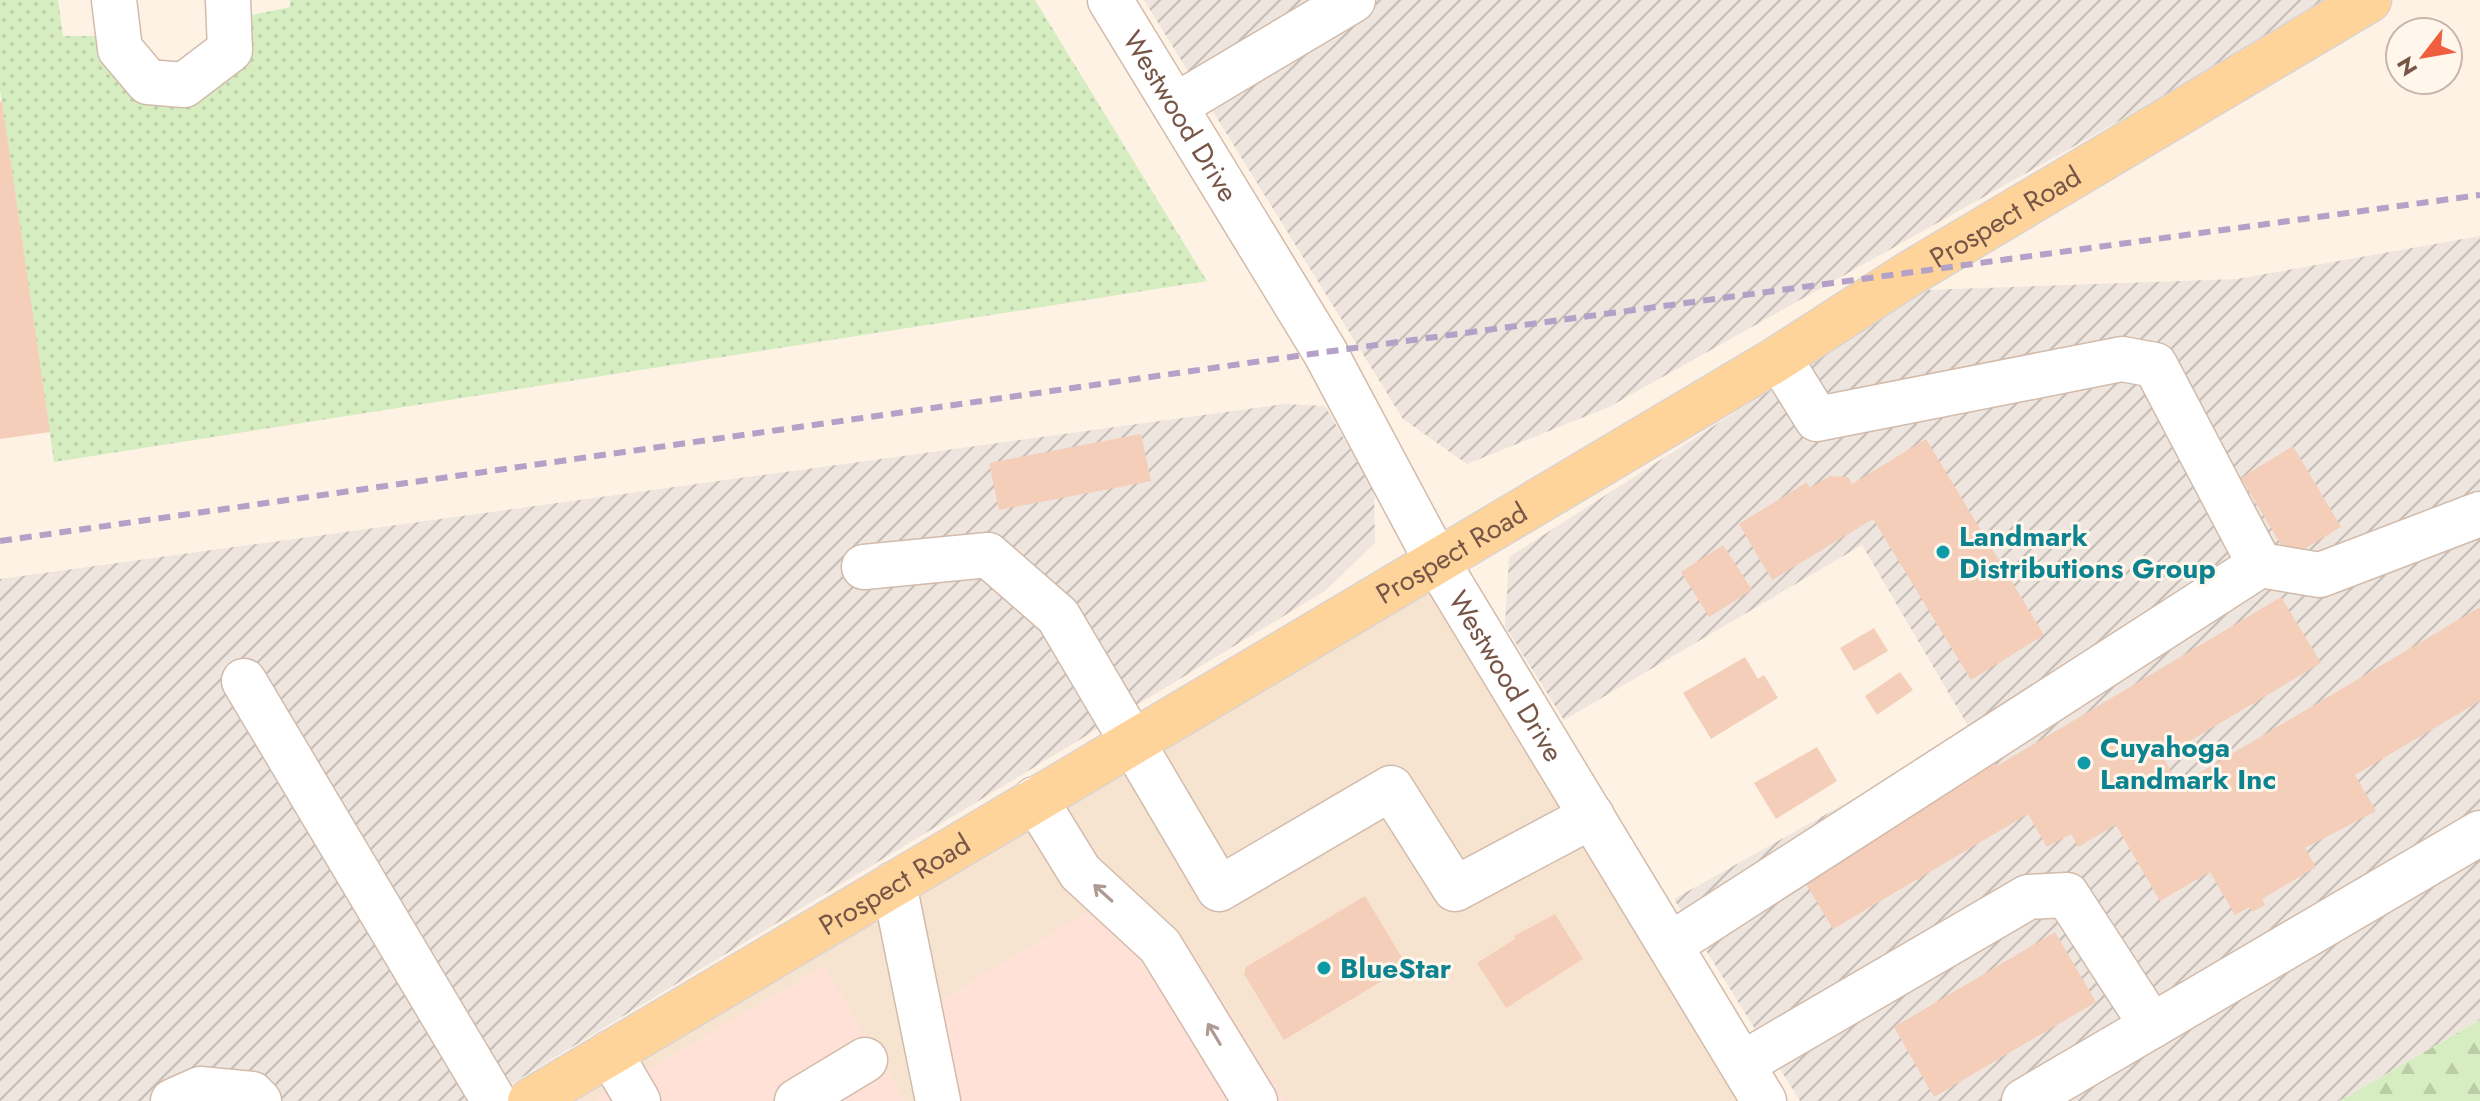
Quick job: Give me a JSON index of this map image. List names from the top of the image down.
{
  "streets": {
    "main road": ["Prospect Road"],
    "street": ["Westwood Drive"]
  },
  "crossings": [
    ["Westwood Drive", "Prospect Road"]
  ],
  "places": ["Landmark Distributions Group", "Cuyahoga Landmark Inc", "BlueStar"],
  "north": "bottom left"
}
